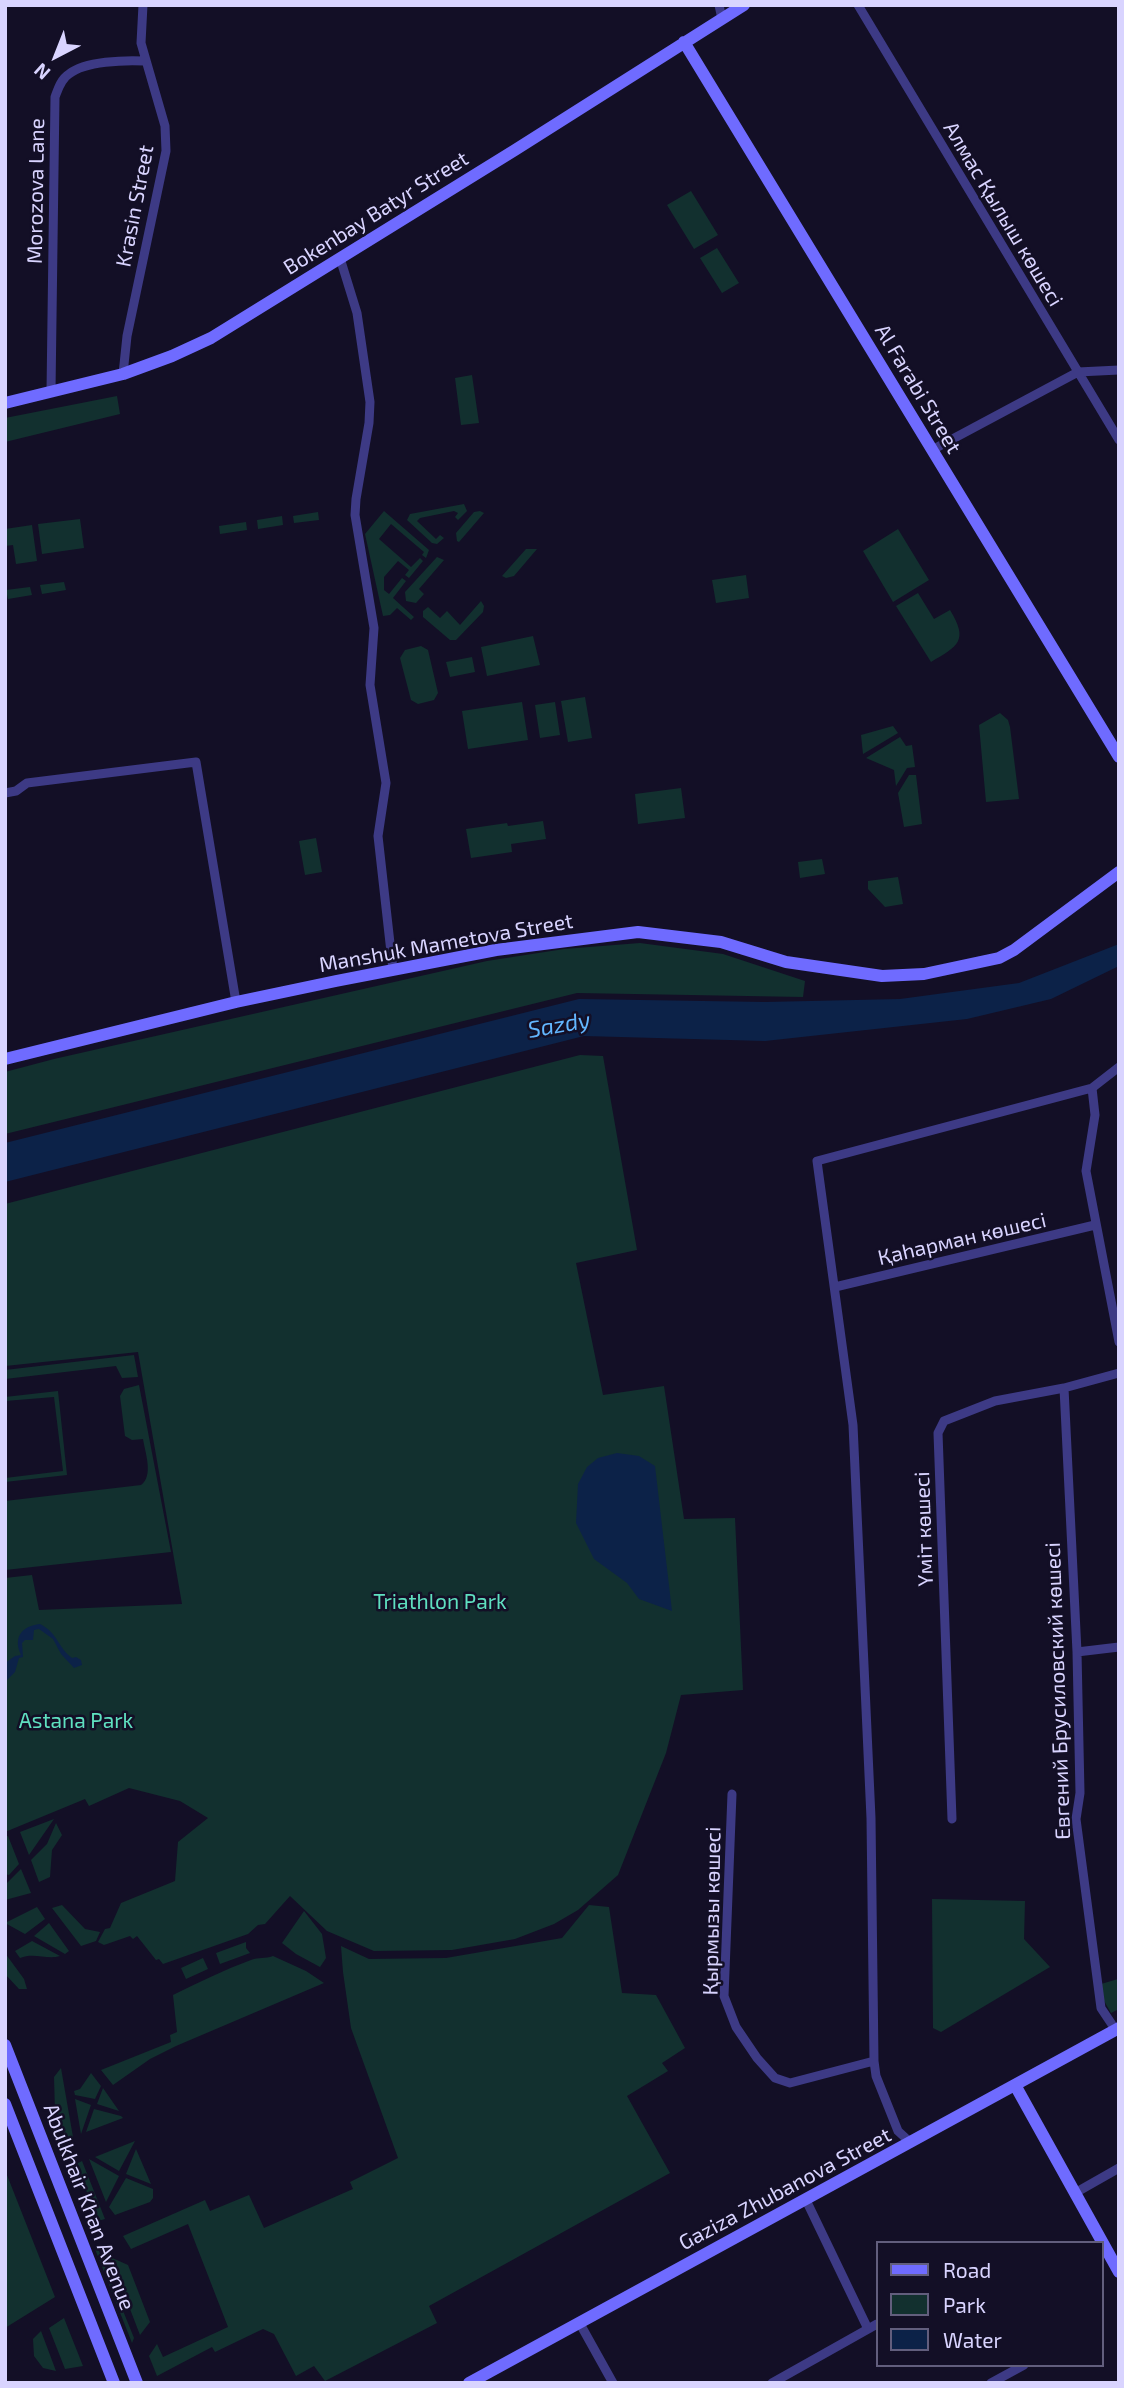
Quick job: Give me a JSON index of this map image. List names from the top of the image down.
{
  "streets": {
    "street": [
      "Morozova Lane",
      "Krasin Street",
      "Bokenbay Batyr Street",
      "Алмас Қылыш көшесі",
      "Al Farabi Street",
      "Manshuk Mametova Street",
      "Қаһарман көшесі",
      "Үміт көшесі",
      "Евгений Брусиловский көшесі",
      "Қырмызы көшесі",
      "Gaziza Zhubanova Street",
      "Abulkhair Khan Avenue"
    ]
  },
  "crossings": [
    ["Morozova Lane", "Krasin Street"],
    ["Morozova Lane", "Bokenbay Batyr Street"],
    ["Krasin Street", "Bokenbay Batyr Street"],
    ["Bokenbay Batyr Street", "Al Farabi Street"],
    ["Үміт көшесі", "Евгений Брусиловский көшесі"],
    ["Евгений Брусиловский көшесі", "Gaziza Zhubanova Street"]
  ],
  "water": ["Sazdy"],
  "parks": ["Triathlon Park", "Astana Park"],
  "legend": ["Road", "Park", "Water"],
  "north": "bottom left"
}
